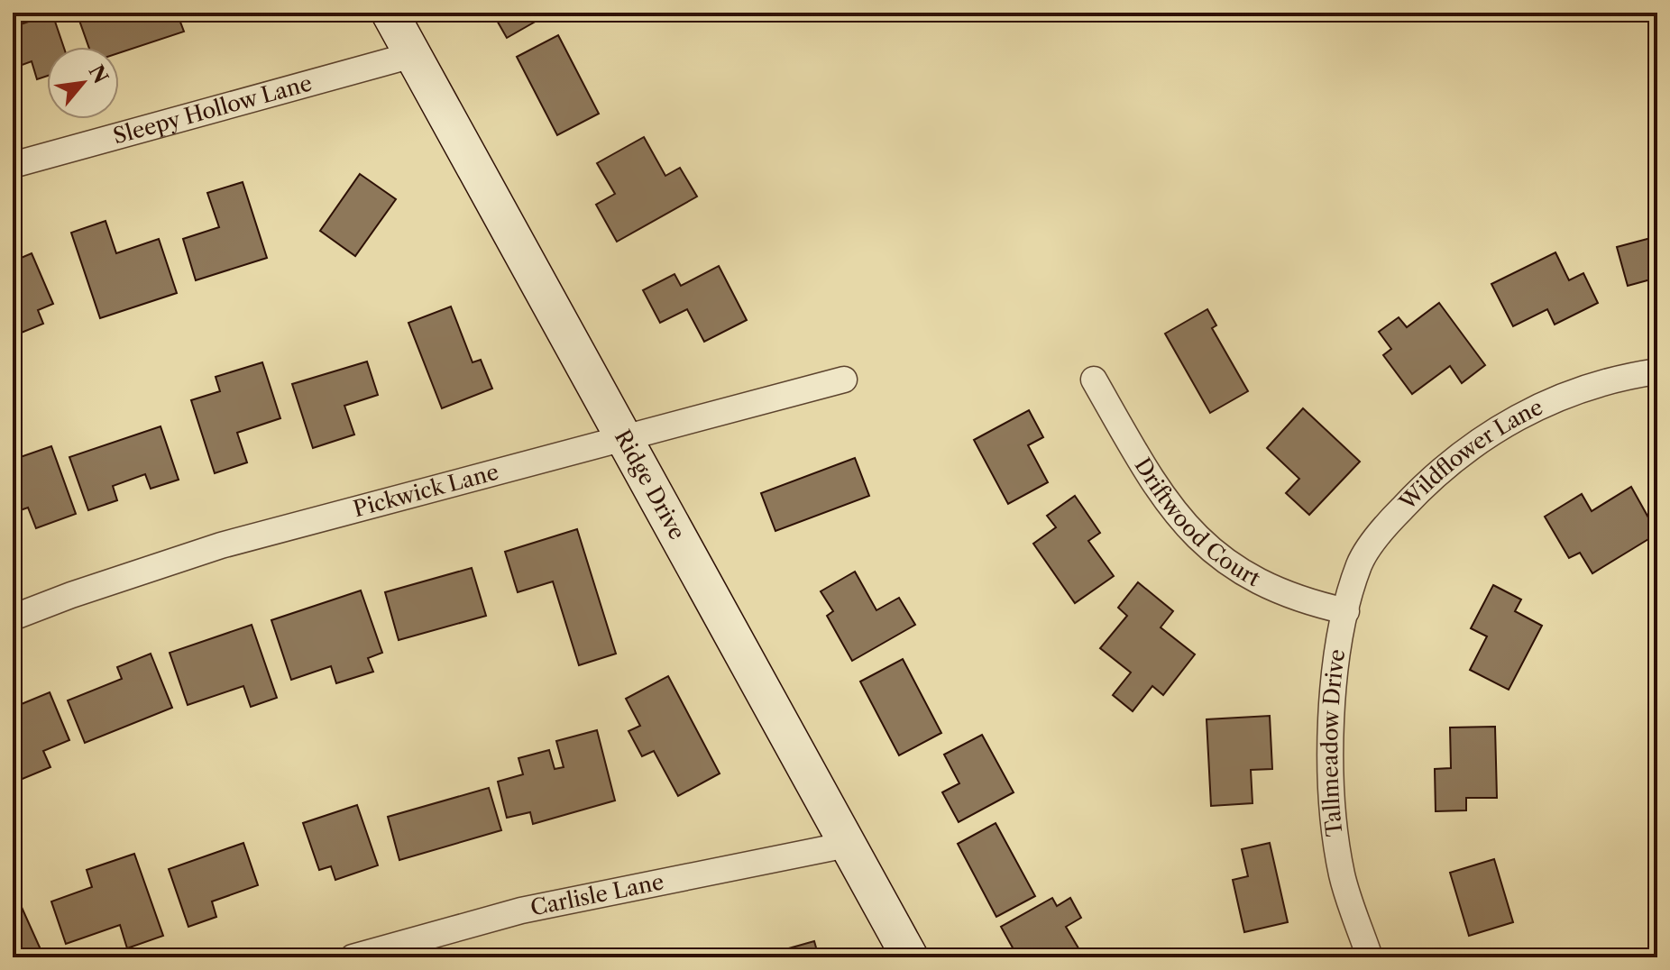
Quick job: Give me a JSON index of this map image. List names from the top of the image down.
{
  "streets": {
    "street": [
      "Sleepy Hollow Lane",
      "Wildflower Lane",
      "Ridge Drive",
      "Pickwick Lane",
      "Driftwood Court",
      "Tallmeadow Drive",
      "Carlisle Lane"
    ]
  },
  "crossings": [
    ["Sleepy Hollow Lane", "Ridge Drive"],
    ["Wildflower Lane", "Driftwood Court"],
    ["Wildflower Lane", "Tallmeadow Drive"],
    ["Ridge Drive", "Pickwick Lane"],
    ["Ridge Drive", "Carlisle Lane"],
    ["Driftwood Court", "Tallmeadow Drive"]
  ],
  "north": "top right"
}
